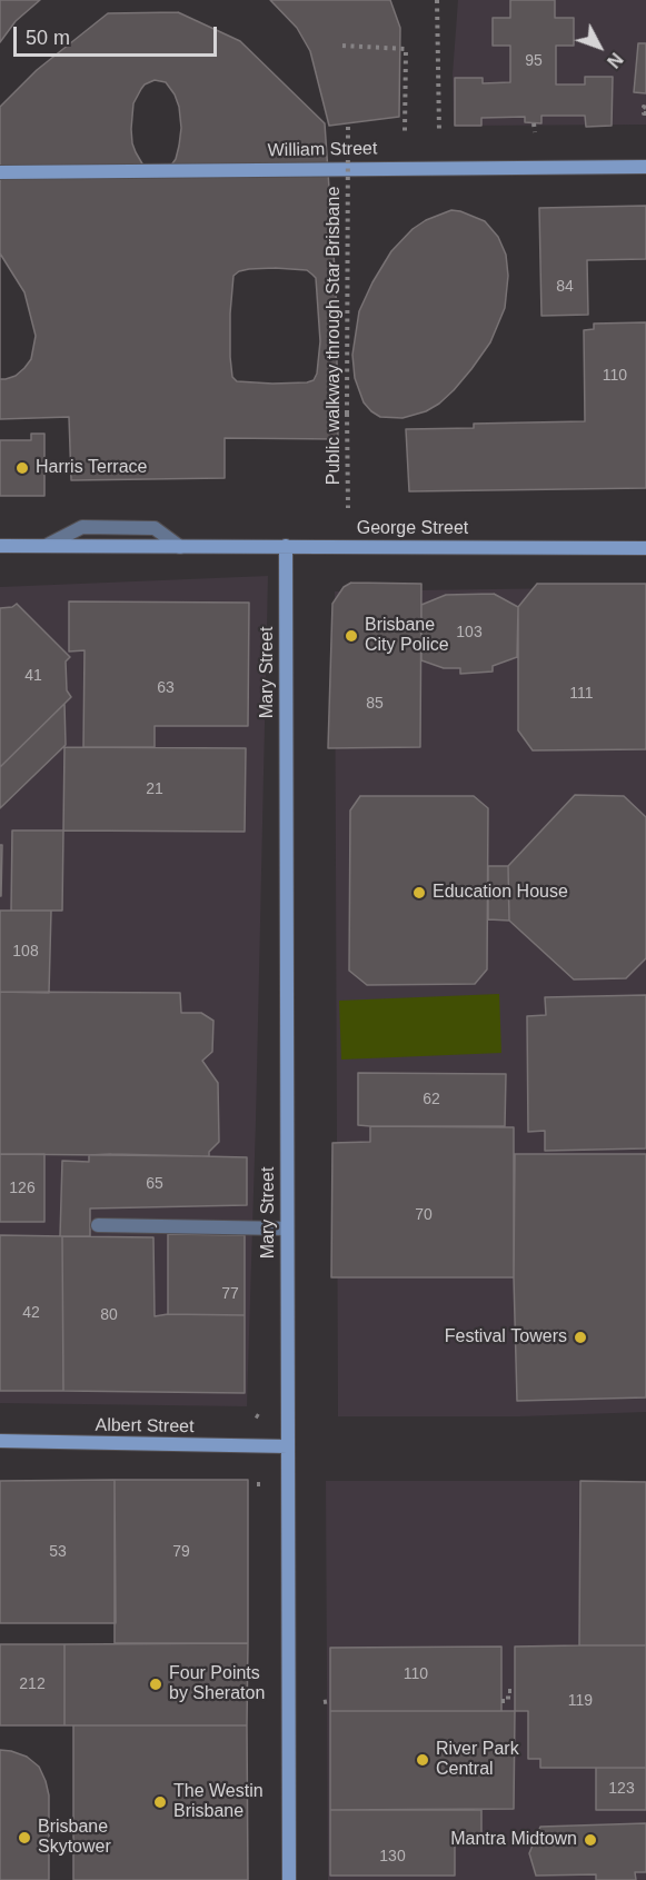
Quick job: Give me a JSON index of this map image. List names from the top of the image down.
{
  "streets": {
    "street": [
      "William Street",
      "George Street",
      "Mary Street",
      "Albert Street"
    ],
    "path": ["Public walkway through Star Brisbane"]
  },
  "crossings": [
    ["George Street", "Mary Street"],
    ["Mary Street", "Albert Street"]
  ],
  "places": [
    "Harris Terrace",
    "Brisbane City Police",
    "Education House",
    "Festival Towers",
    "Four Points by Sheraton",
    "River Park Central",
    "The Westin Brisbane",
    "Brisbane Skytower",
    "Mantra Midtown"
  ],
  "house_numbers": [
    "95",
    "84",
    "110",
    "103",
    "41",
    "63",
    "111",
    "85",
    "21",
    "108",
    "62",
    "65",
    "126",
    "70",
    "77",
    "42",
    "80",
    "53",
    "79",
    "110",
    "212",
    "119",
    "123",
    "130"
  ],
  "scale_bar": "50 m",
  "north": "bottom right"
}
